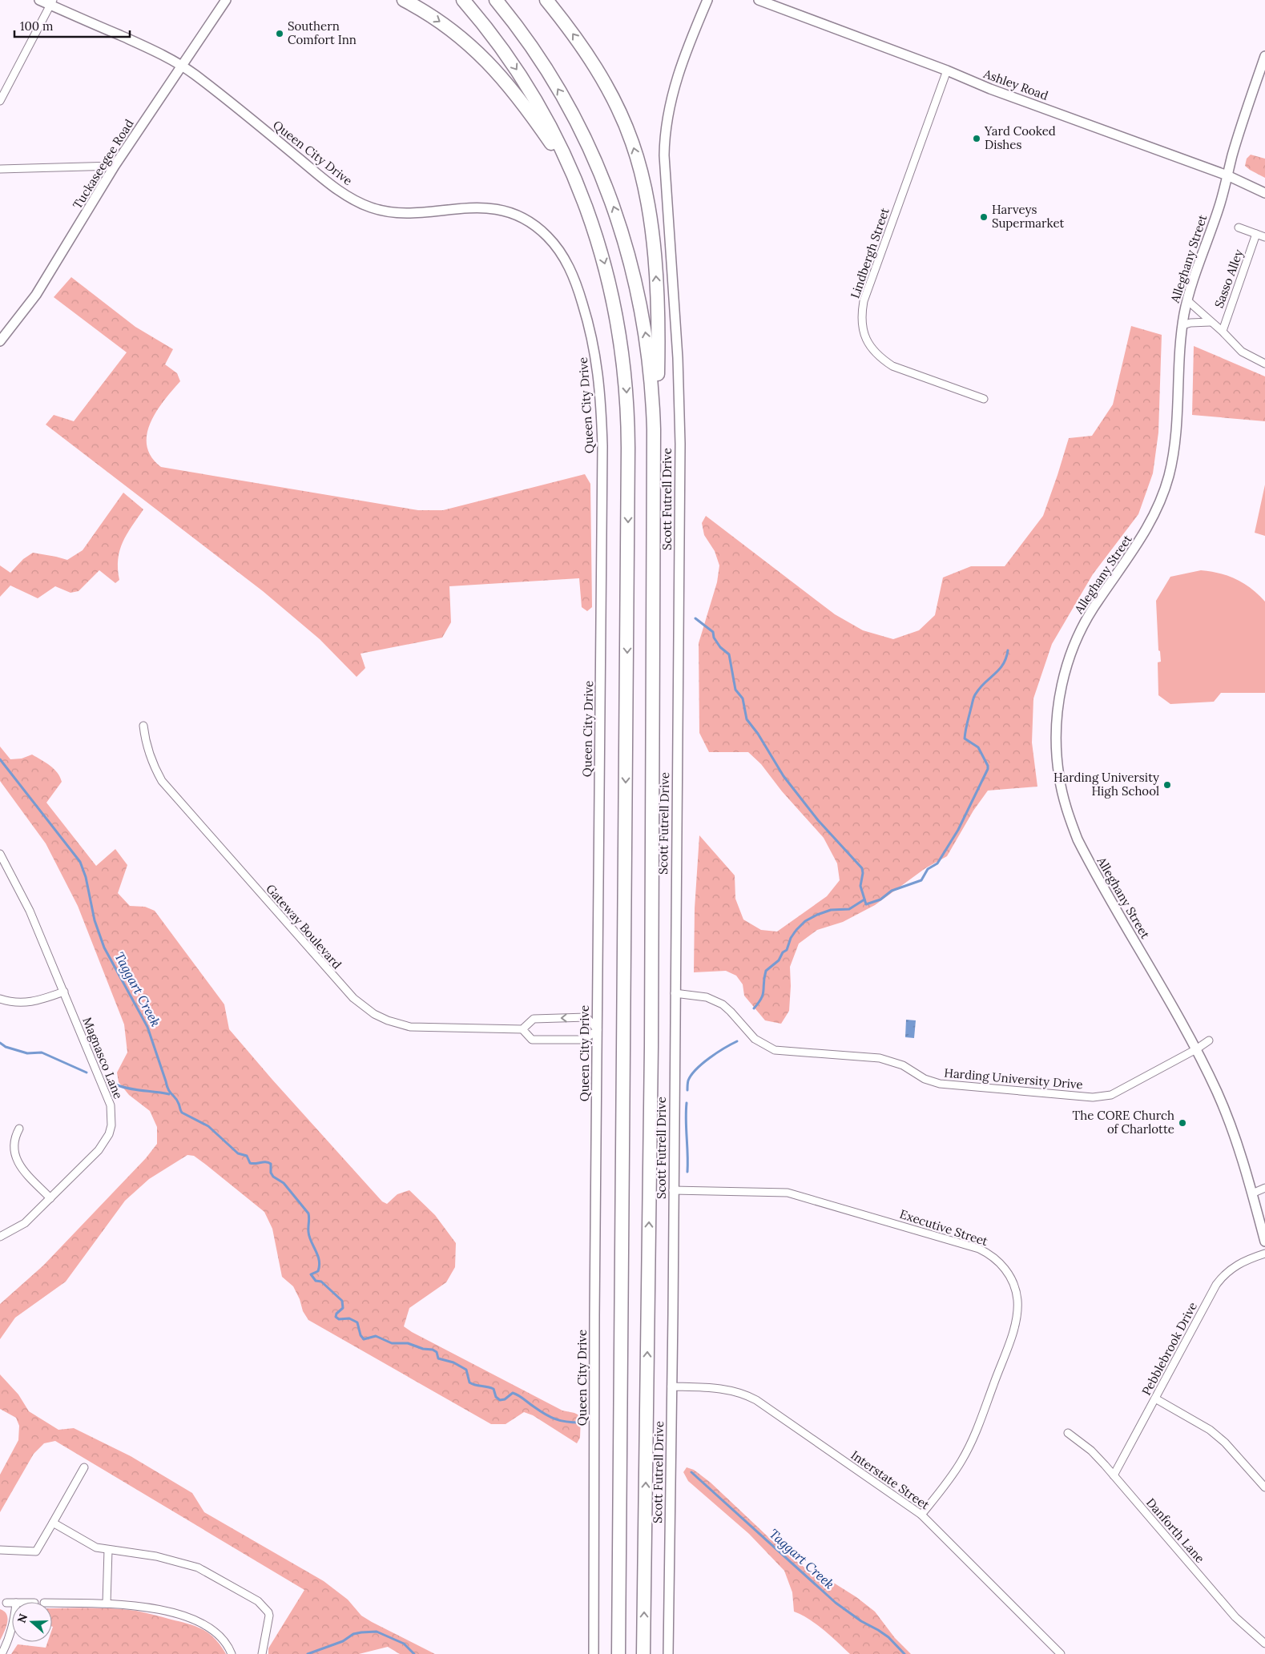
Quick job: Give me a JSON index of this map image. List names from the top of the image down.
{
  "streets": {
    "street": [
      "Ashley Road",
      "Queen City Drive",
      "Tuckaseegee Road",
      "Lindbergh Street",
      "Alleghany Street",
      "Sasso Alley",
      "Scott Futrell Drive",
      "Gateway Boulevard",
      "Magnasco Lane",
      "Harding University Drive",
      "Executive Street",
      "Pebblebrook Drive",
      "Interstate Street",
      "Danforth Lane"
    ]
  },
  "crossings": [
    ["Ashley Road", "Lindbergh Street"],
    ["Ashley Road", "Alleghany Street"],
    ["Queen City Drive", "Tuckaseegee Road"],
    ["Alleghany Street", "Harding University Drive"],
    ["Scott Futrell Drive", "Harding University Drive"],
    ["Scott Futrell Drive", "Executive Street"],
    ["Scott Futrell Drive", "Interstate Street"],
    ["Executive Street", "Interstate Street"],
    ["Pebblebrook Drive", "Danforth Lane"]
  ],
  "water": ["Taggart Creek"],
  "places": [
    "Southern Comfort Inn",
    "Yard Cooked Dishes",
    "Harveys Supermarket",
    "Harding University High School",
    "The CORE Church of Charlotte"
  ],
  "scale_bar": "100 m",
  "north": "left"
}
